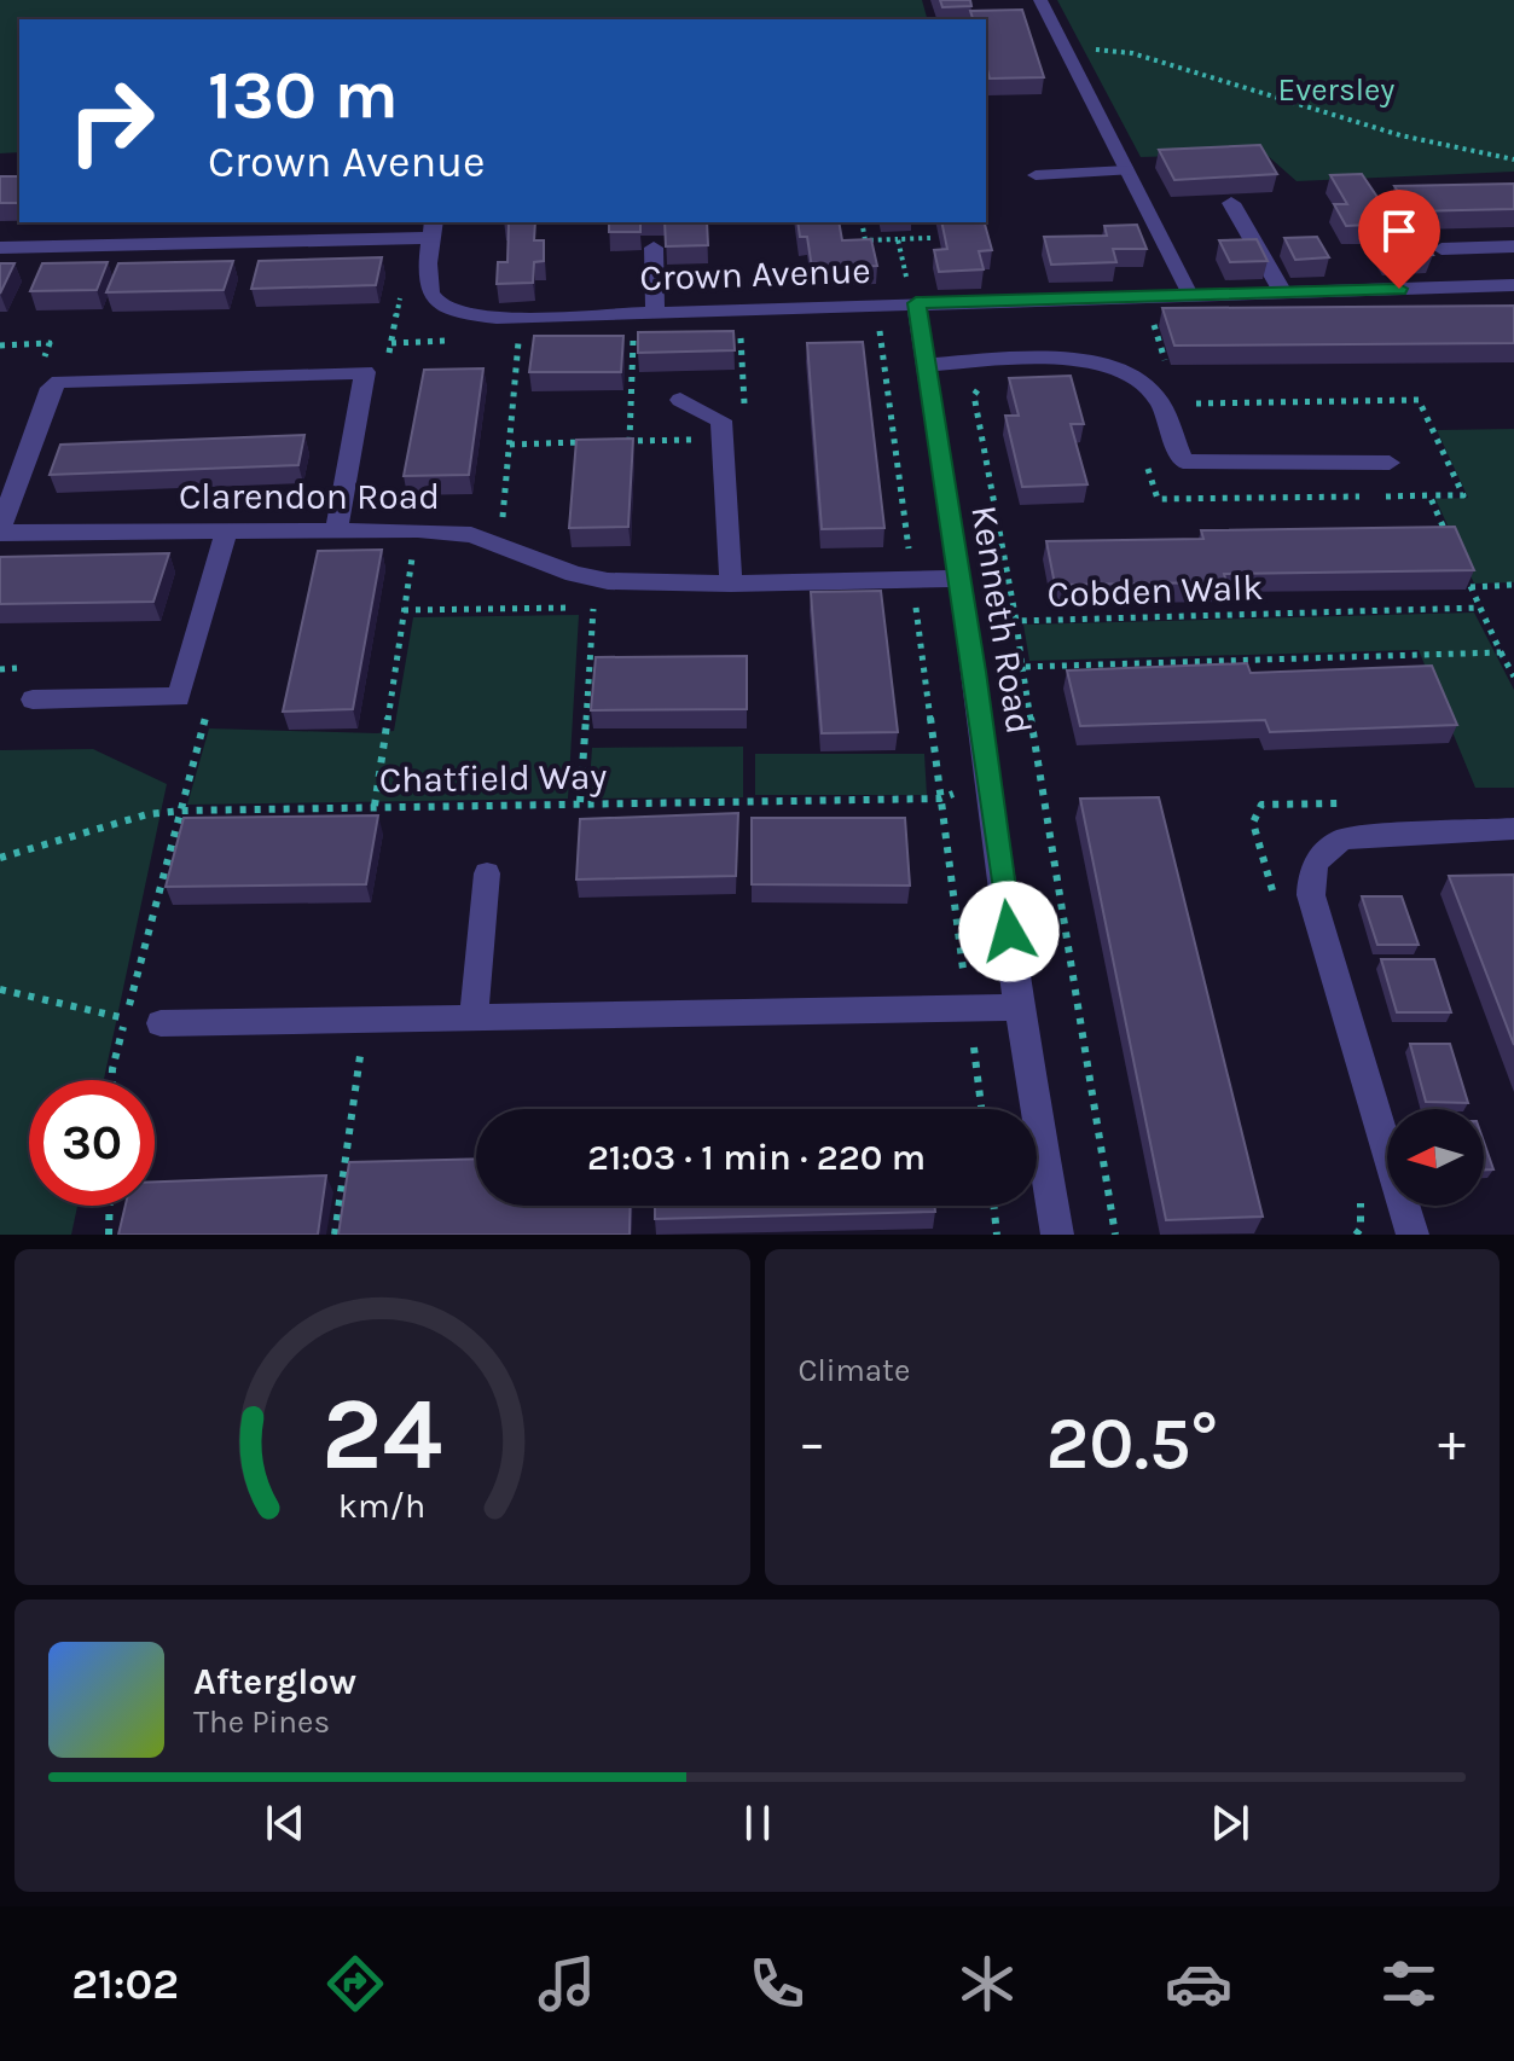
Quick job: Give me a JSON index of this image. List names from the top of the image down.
{
  "streets": {
    "street": ["Crown Avenue", "Clarendon Road", "Kenneth Road"],
    "path": ["Cobden Walk", "Chatfield Way"]
  },
  "crossings": [
    ["Crown Avenue", "Kenneth Road"],
    ["Clarendon Road", "Kenneth Road"],
    ["Kenneth Road", "Chatfield Way"]
  ],
  "parks": ["Eversley"],
  "north": "left",
  "page": {
    "turn": ["130 m", "Crown Avenue"],
    "limit": "30",
    "trip": "21:03 · 1 min · 220 m",
    "tile": "Climate",
    "heat": ["−", "20.5°", "+"],
    "song": ["Afterglow", "The Pines"],
    "tabs": "21:02",
    "gauge": ["24", "km/h"]
  }
}
